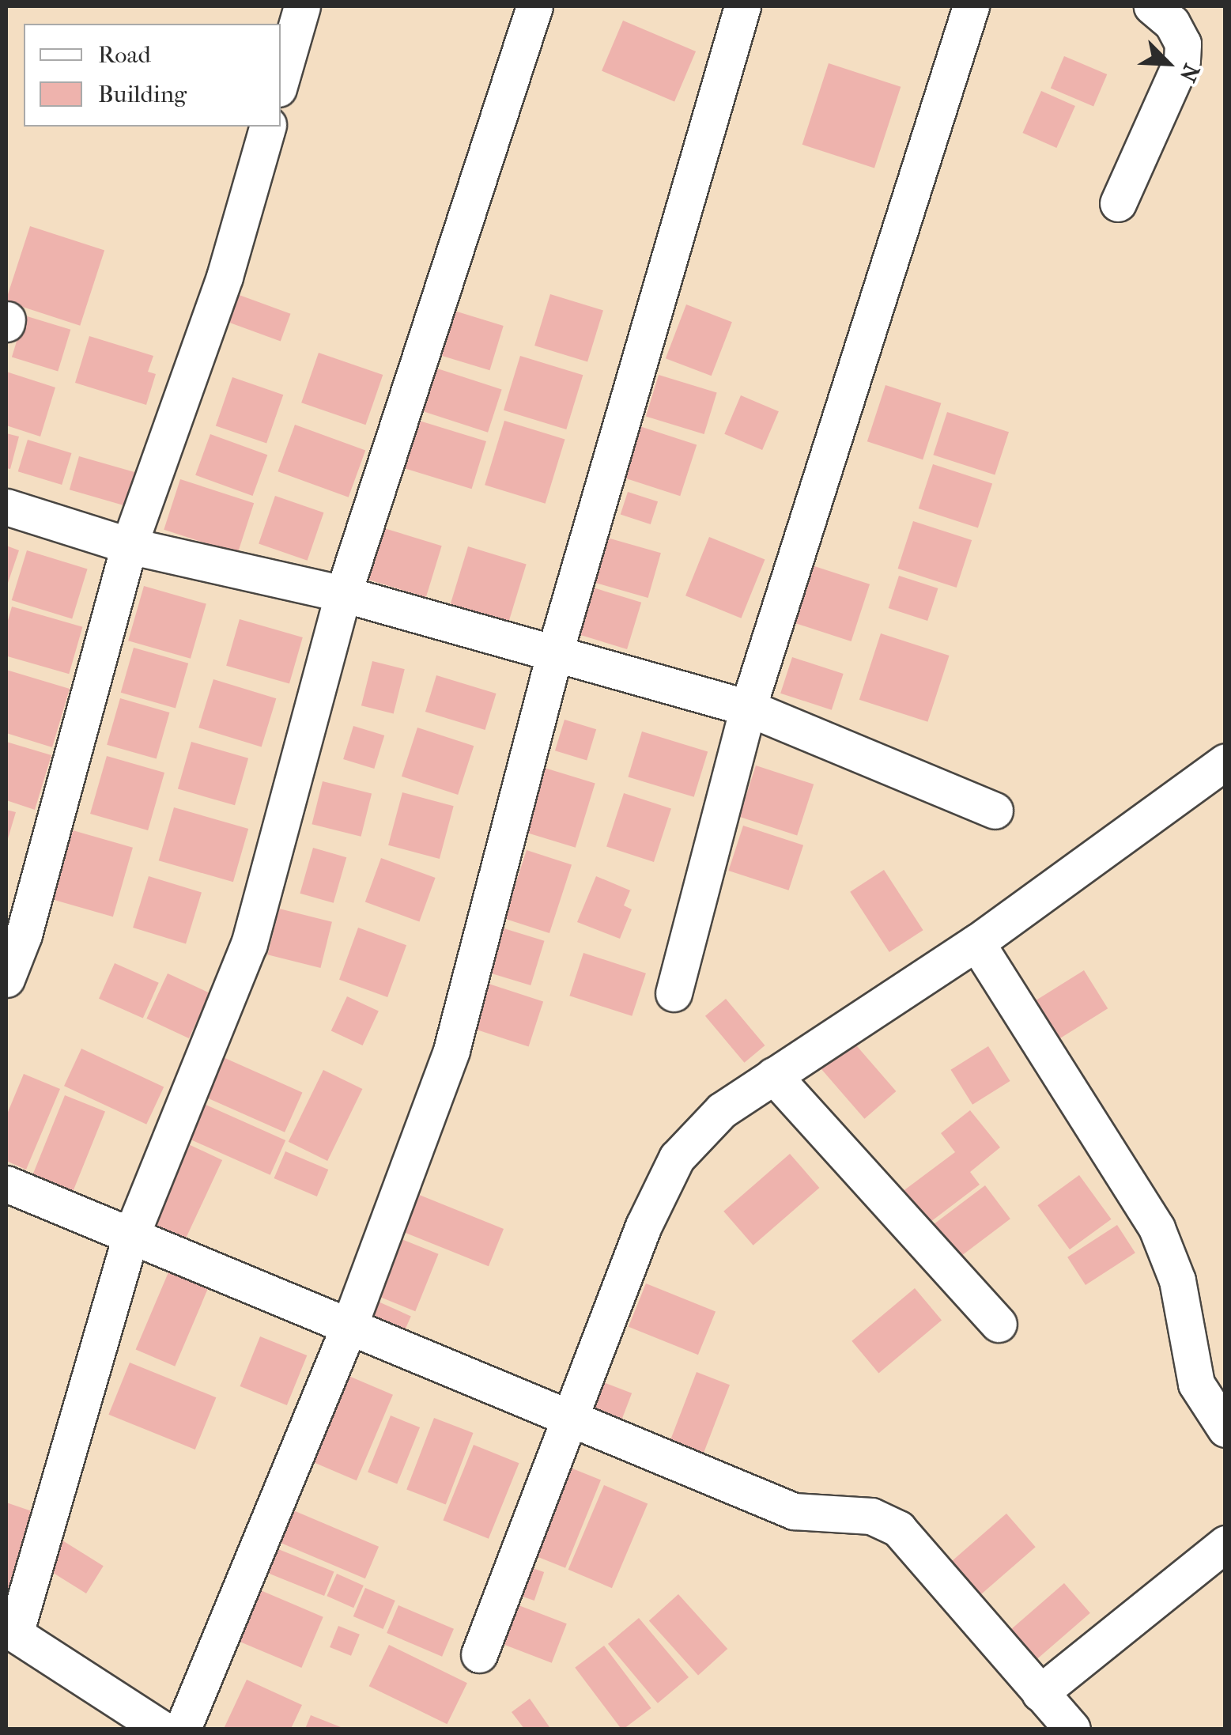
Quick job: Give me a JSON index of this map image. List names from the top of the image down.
{
  "legend": ["Road", "Building"],
  "north": "bottom right"
}
